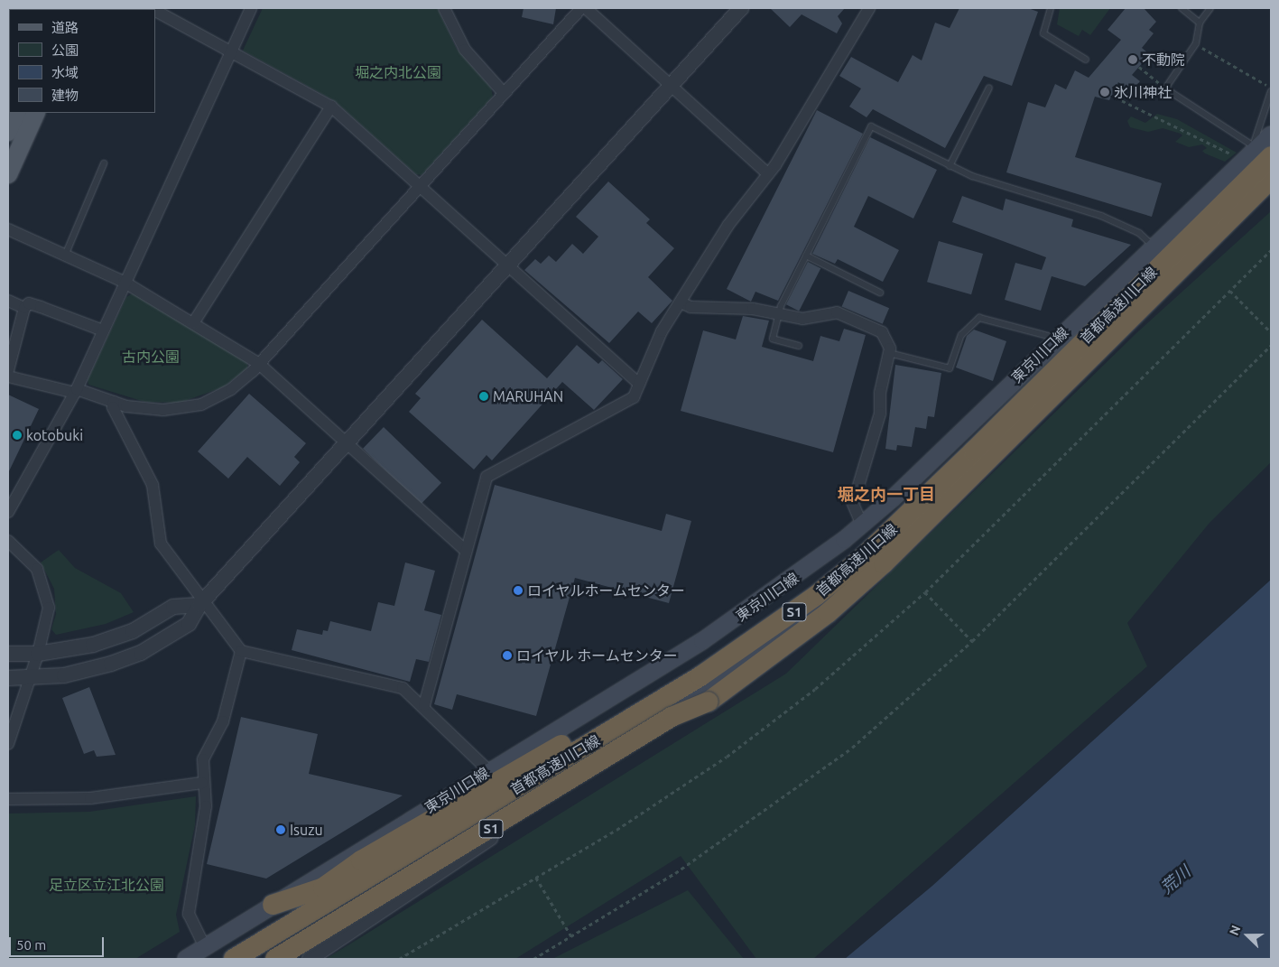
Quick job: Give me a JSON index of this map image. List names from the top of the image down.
{
  "streets": {
    "highway": ["首都高速川口線", "S1"],
    "main road": ["東京川口線"]
  },
  "crossings": [
    ["首都高速川口線", "東京川口線"],
    ["首都高速川口線", "S1"]
  ],
  "districts": ["堀之内一丁目"],
  "water": ["荒川"],
  "parks": ["堀之内北公園", "古内公園", "足立区立江北公園"],
  "places": [
    "不動院",
    "氷川神社",
    "MARUHAN",
    "kotobuki",
    "ロイヤルホームセンター",
    "ロイヤル ホームセンター",
    "Isuzu"
  ],
  "legend": [
    "道路",
    "公園",
    "水域",
    "建物"
  ],
  "scale_bar": "50 m",
  "north": "left"
}
